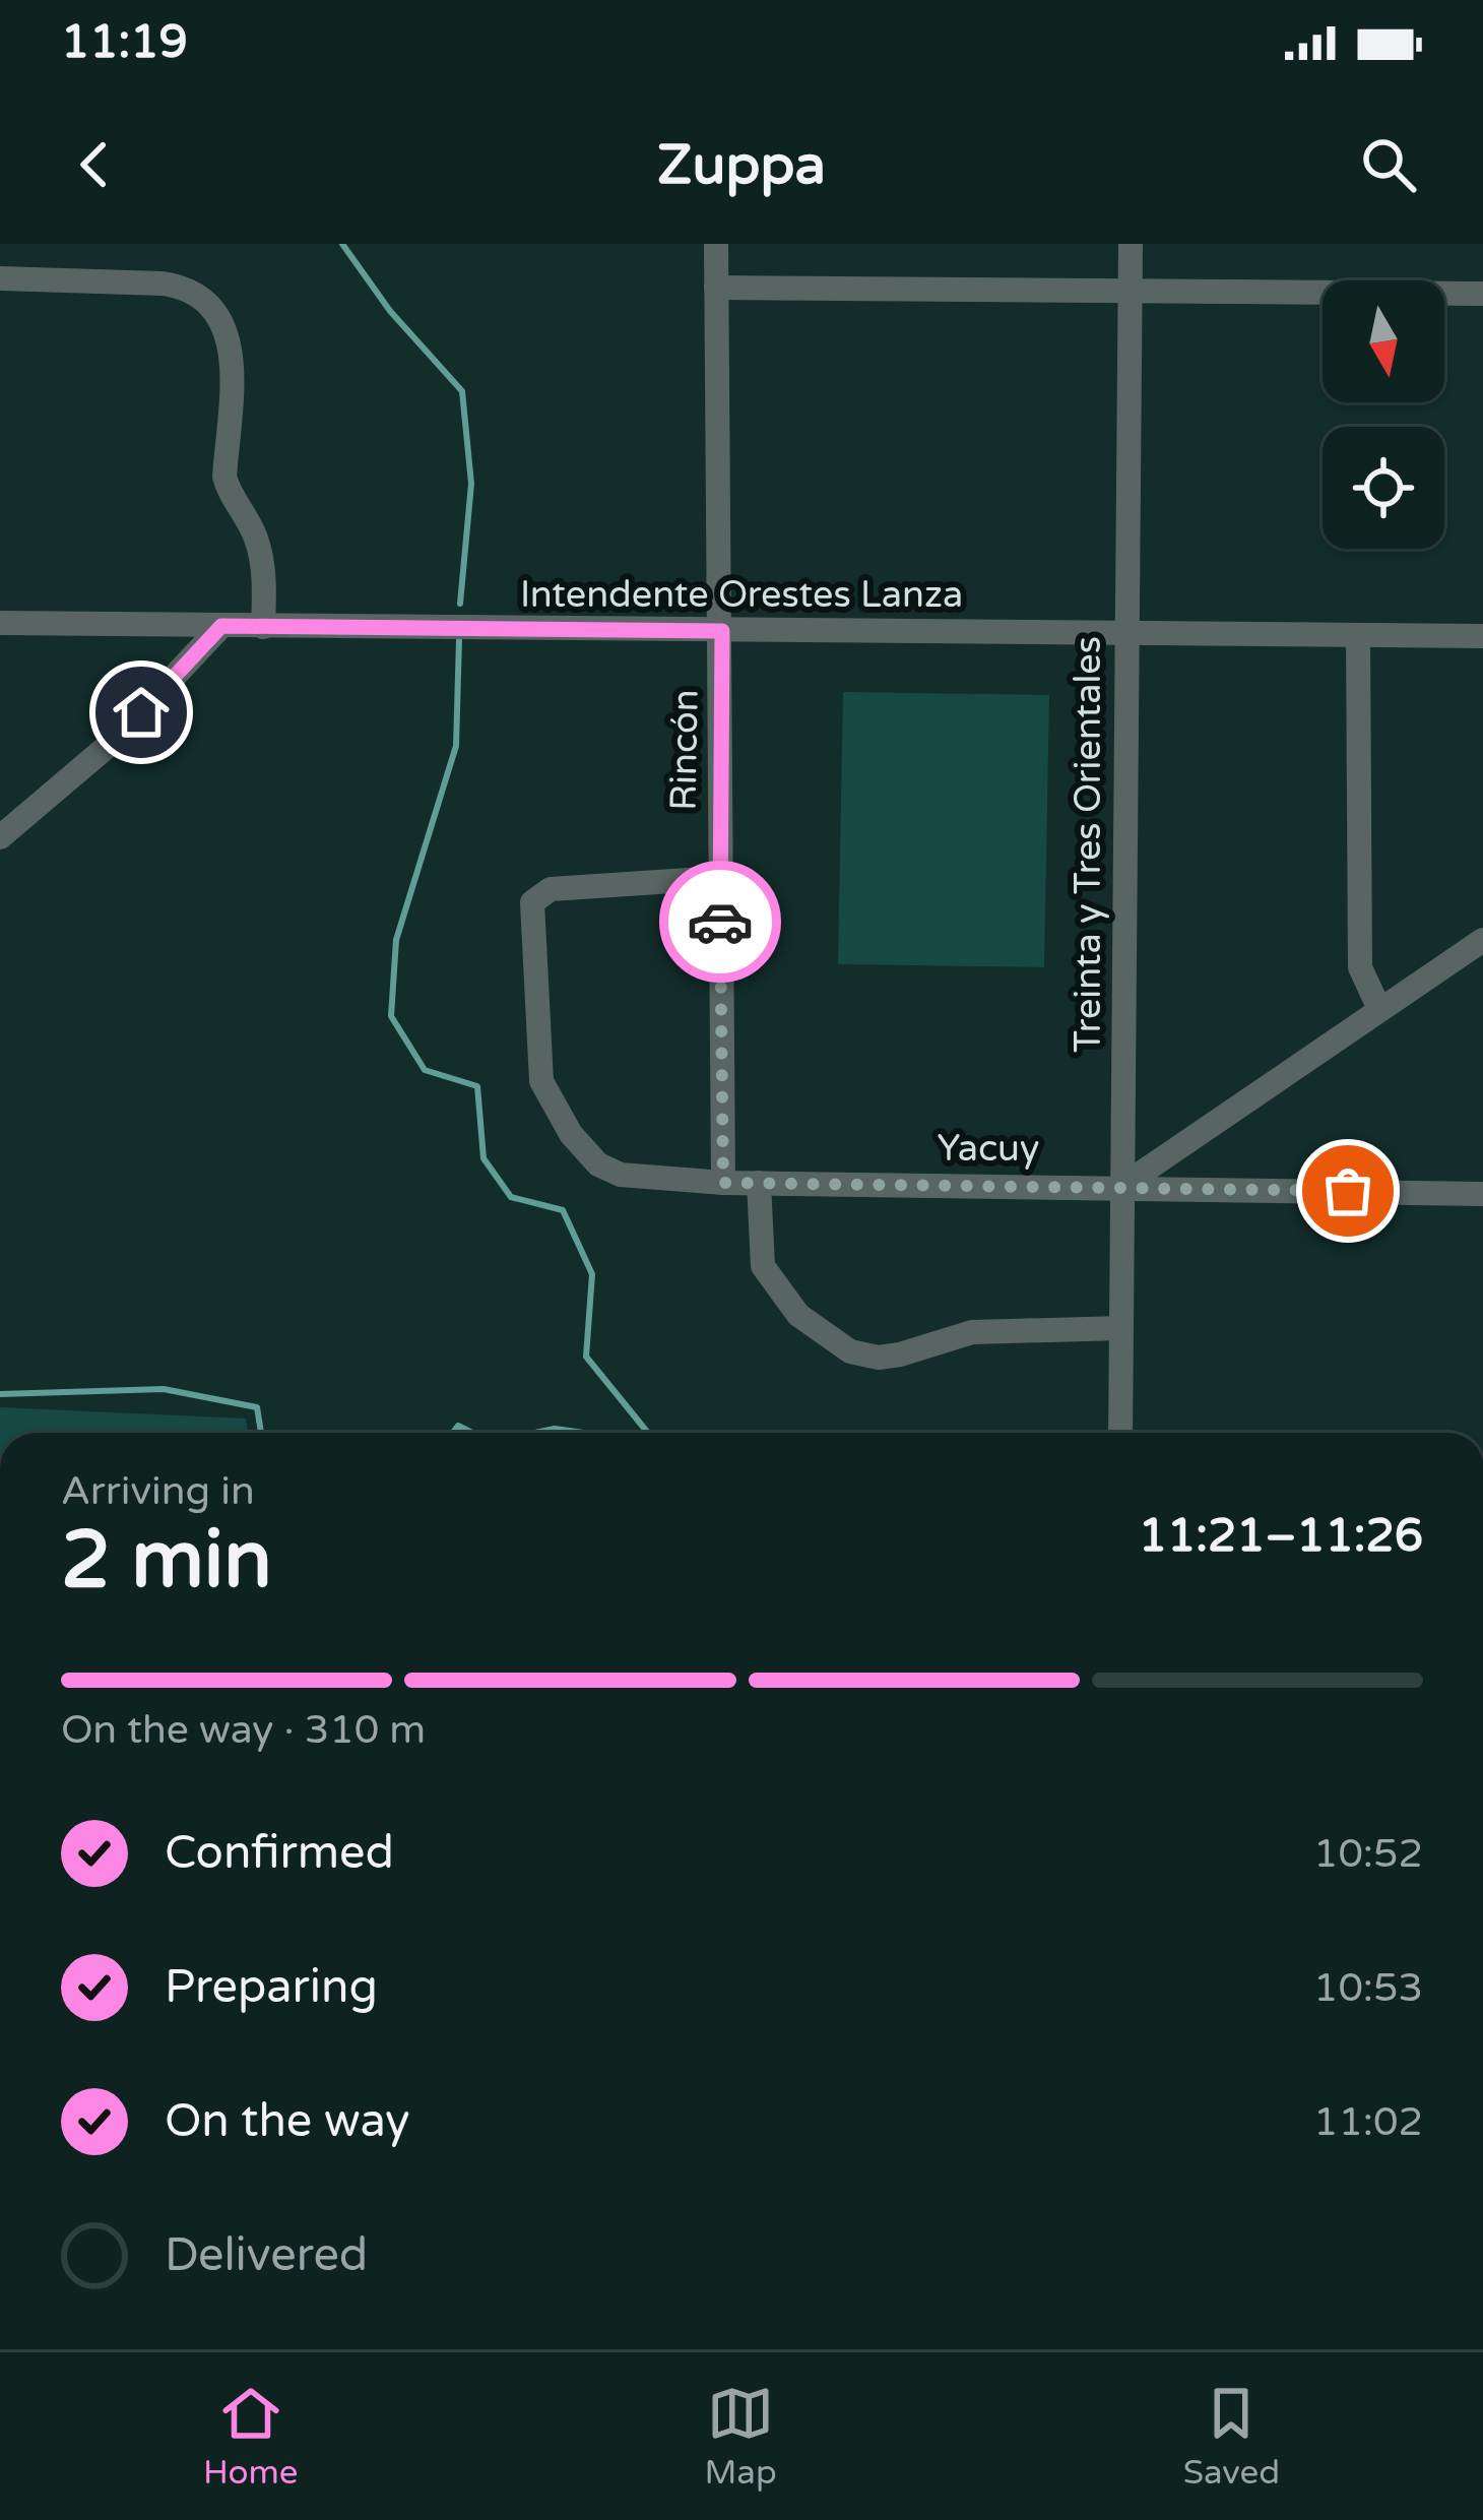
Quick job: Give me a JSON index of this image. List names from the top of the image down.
{
  "streets": {
    "street": [
      "Intendente Orestes Lanza",
      "Rincón",
      "Treinta y Tres Orientales",
      "Yacuy"
    ]
  },
  "crossings": [
    ["Intendente Orestes Lanza", "Rincón"],
    ["Intendente Orestes Lanza", "Treinta y Tres Orientales"],
    ["Rincón", "Yacuy"],
    ["Treinta y Tres Orientales", "Yacuy"]
  ],
  "north": "bottom",
  "page": {
    "status": "11:19",
    "header": "Zuppa",
    "heading": ["2 min", "Arriving in", "11:21–11:26"],
    "bar": "On the way · 310 m",
    "list": [
      ["Confirmed", "10:52"],
      ["Preparing", "10:53"],
      ["On the way", "11:02"],
      "Delivered"
    ],
    "tabs": ["Home", "Map", "Saved"]
  }
}
